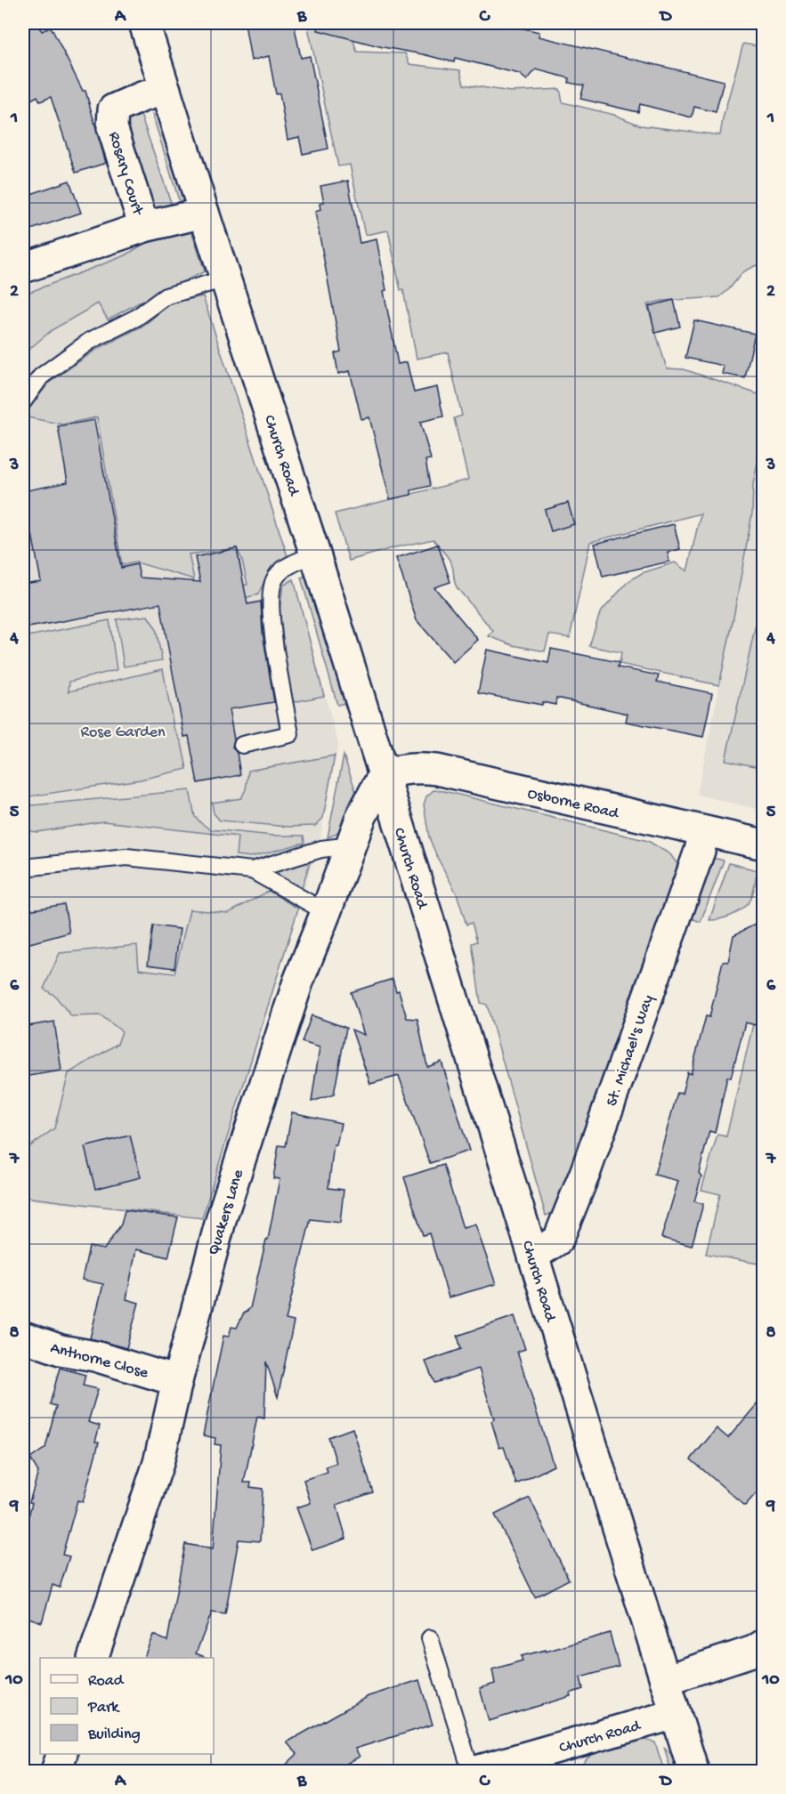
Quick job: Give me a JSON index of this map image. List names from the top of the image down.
{
  "streets": {
    "street": [
      "Rosary Court",
      "Church Road",
      "Osborne Road",
      "St. Michael's Way",
      "Quakers Lane",
      "Anthorne Close"
    ]
  },
  "crossings": [
    ["Rosary Court", "Church Road"],
    ["Church Road", "Osborne Road"],
    ["Church Road", "St. Michael's Way"],
    ["Church Road", "Quakers Lane"],
    ["Osborne Road", "St. Michael's Way"],
    ["Osborne Road", "Quakers Lane"],
    ["Quakers Lane", "Anthorne Close"]
  ],
  "parks": ["Rose Garden"],
  "legend": ["Road", "Park", "Building"],
  "grid": {
    "columns": [
      "A",
      "B",
      "C",
      "D"
    ],
    "rows": [
      "1",
      "2",
      "3",
      "4",
      "5",
      "6",
      "7",
      "8",
      "9",
      "10"
    ]
  }
}
